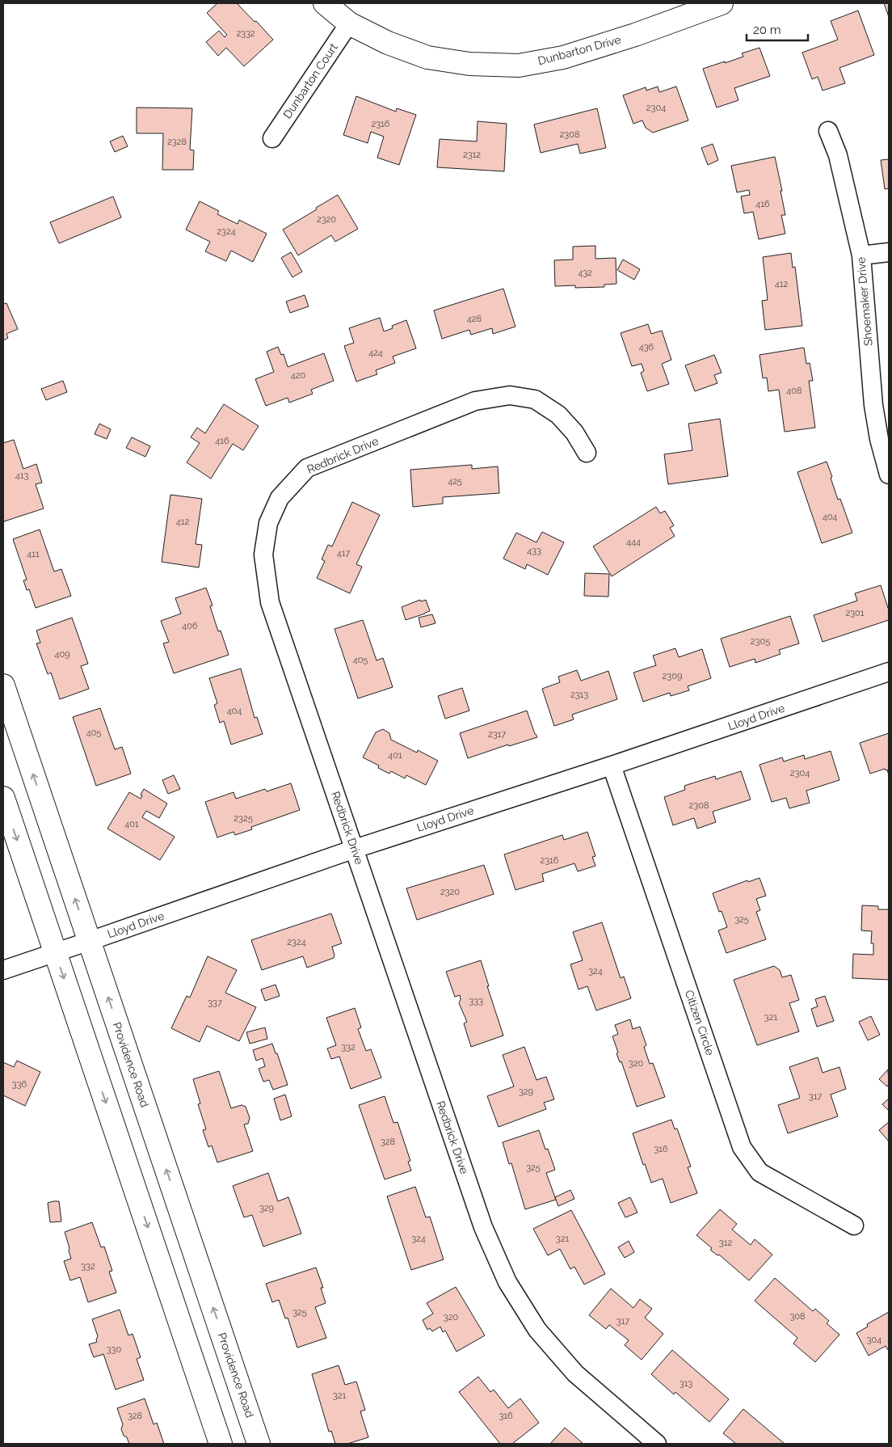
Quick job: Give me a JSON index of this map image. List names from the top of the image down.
{
  "streets": {
    "main road": ["Dunbarton Drive", "Providence Road"],
    "street": [
      "Dunbarton Court",
      "Shoemaker Drive",
      "Redbrick Drive",
      "Lloyd Drive",
      "Citizen Circle"
    ]
  },
  "crossings": [
    ["Dunbarton Drive", "Dunbarton Court"],
    ["Redbrick Drive", "Lloyd Drive"],
    ["Lloyd Drive", "Citizen Circle"],
    ["Lloyd Drive", "Providence Road"]
  ],
  "house_numbers": [
    "2332",
    "2304",
    "2316",
    "2308",
    "2328",
    "2312",
    "416",
    "2320",
    "2324",
    "432",
    "412",
    "428",
    "436",
    "424",
    "420",
    "408",
    "416",
    "413",
    "425",
    "404",
    "412",
    "444",
    "433",
    "417",
    "411",
    "2301",
    "406",
    "2305",
    "409",
    "405",
    "2309",
    "2313",
    "404",
    "405",
    "2317",
    "401",
    "2304",
    "2308",
    "2325",
    "401",
    "2316",
    "2320",
    "325",
    "2324",
    "324",
    "333",
    "337",
    "321",
    "332",
    "320",
    "336",
    "329",
    "317",
    "328",
    "316",
    "325",
    "329",
    "324",
    "321",
    "312",
    "332",
    "325",
    "308",
    "320",
    "317",
    "304",
    "330",
    "313",
    "321",
    "328",
    "316"
  ],
  "scale_bar": "20 m"
}
